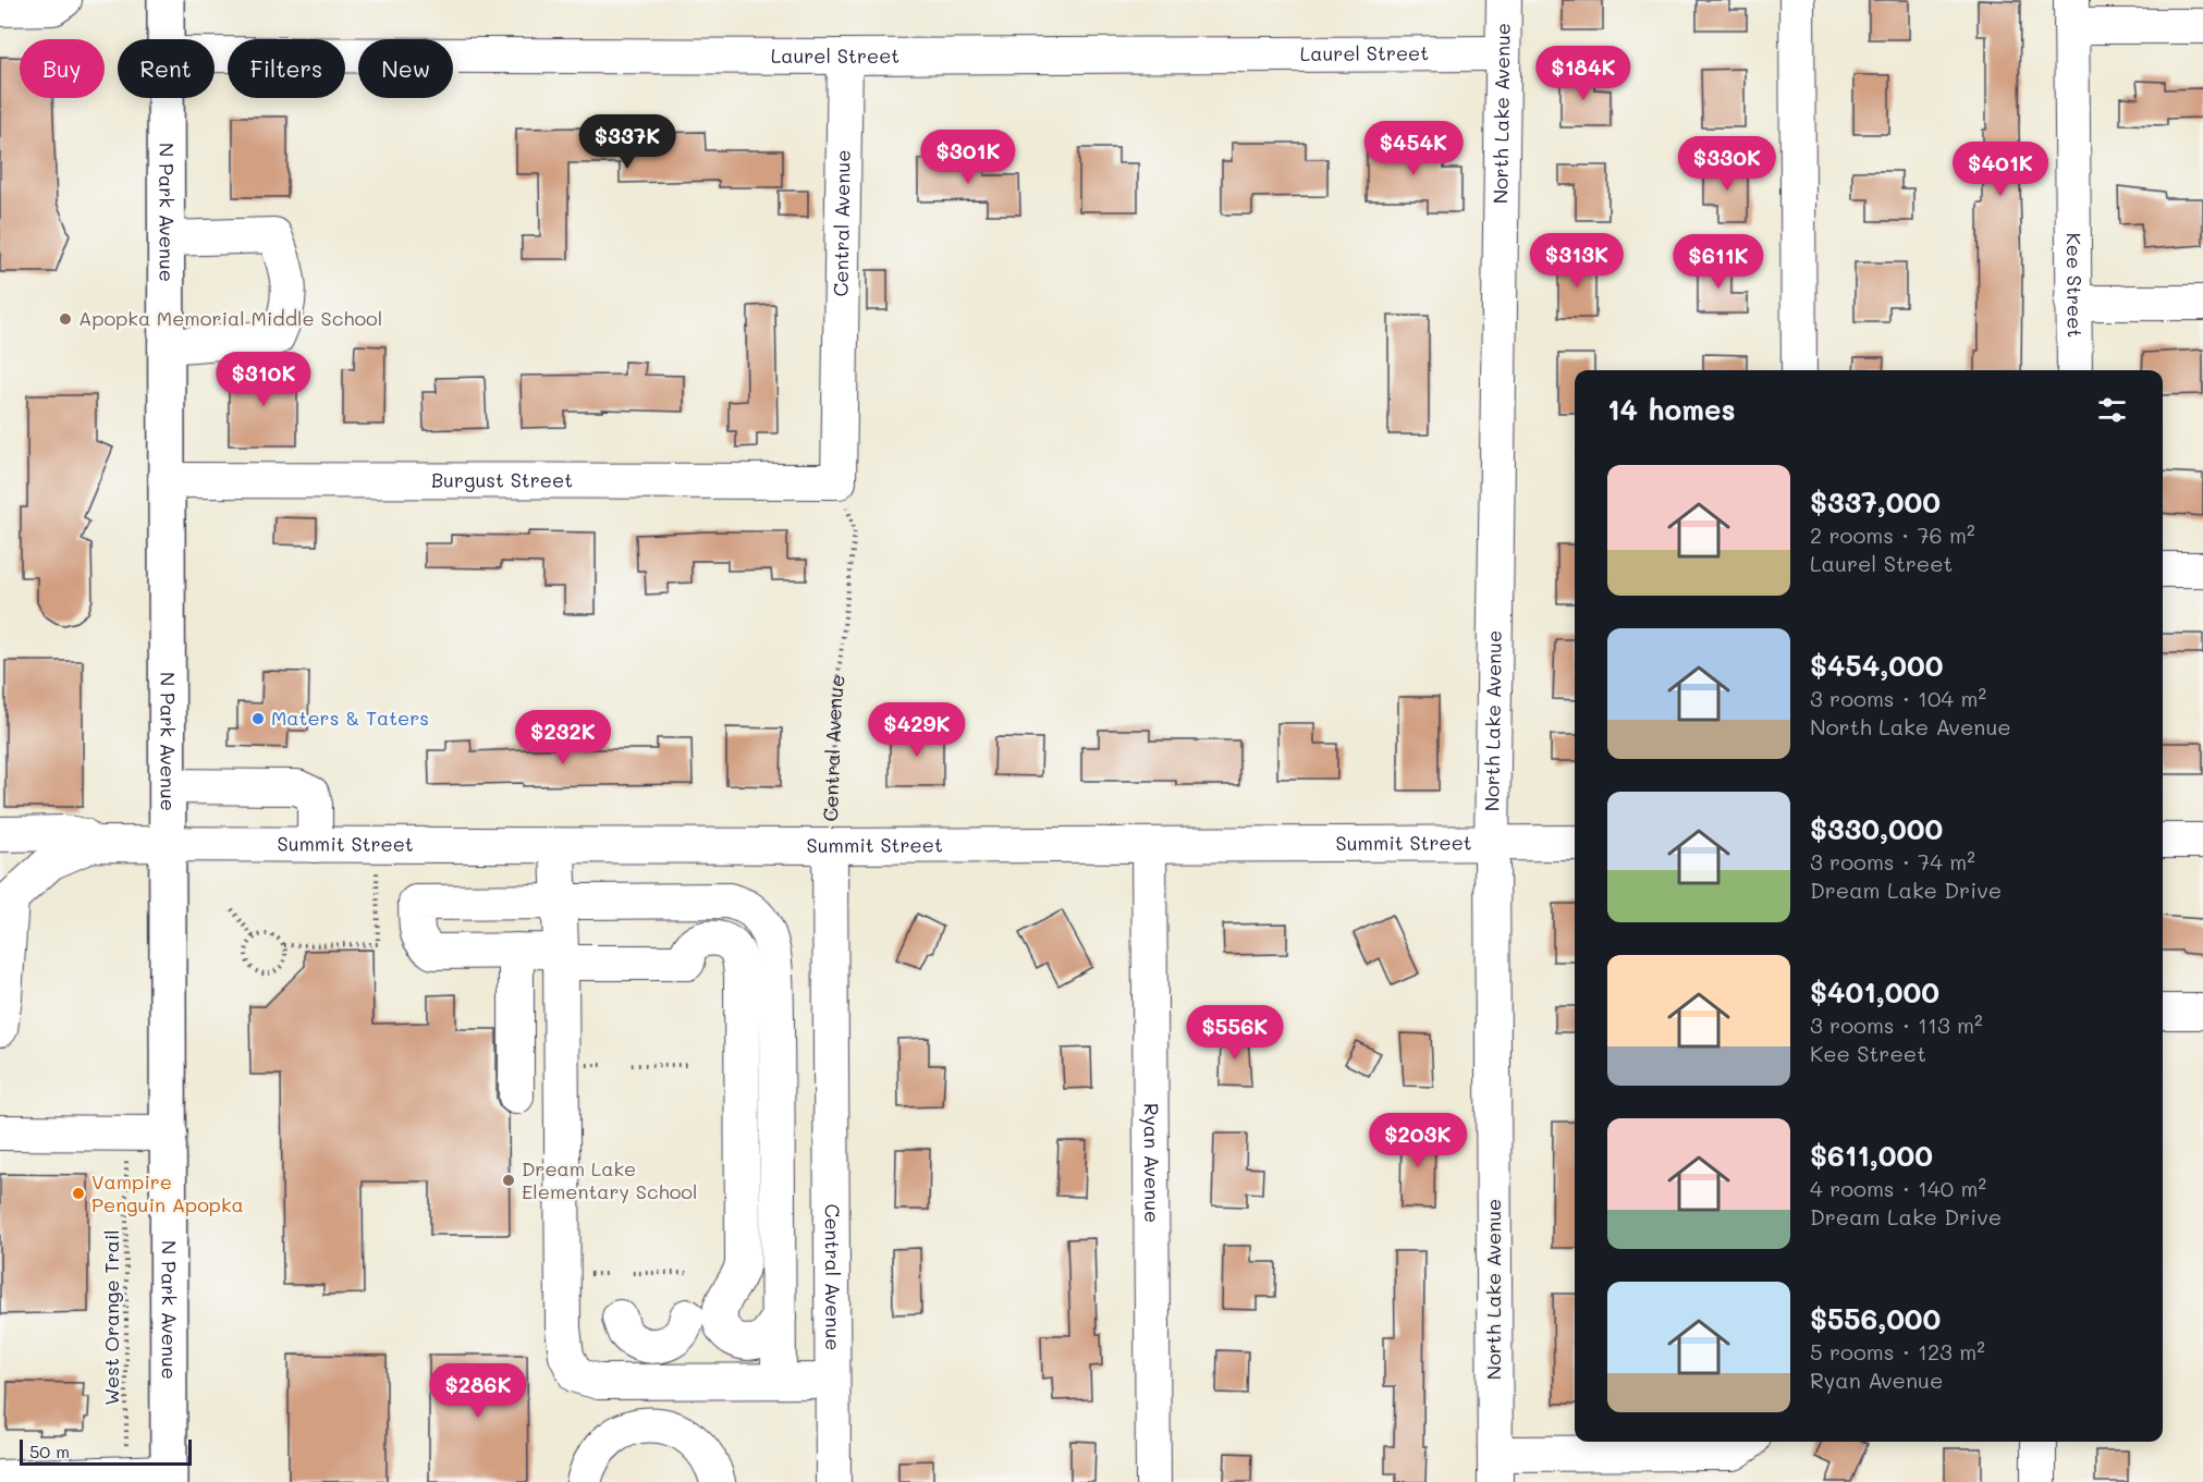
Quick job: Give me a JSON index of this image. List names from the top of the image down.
{
  "streets": {
    "main road": ["N Park Avenue"],
    "street": [
      "Laurel Street",
      "North Lake Avenue",
      "Central Avenue",
      "Kee Street",
      "Burgust Street",
      "Summit Street",
      "Ryan Avenue"
    ],
    "path": ["West Orange Trail"]
  },
  "crossings": [
    ["Laurel Street", "North Lake Avenue"],
    ["Laurel Street", "Central Avenue"],
    ["North Lake Avenue", "Summit Street"],
    ["N Park Avenue", "Burgust Street"],
    ["N Park Avenue", "Summit Street"],
    ["Central Avenue", "Burgust Street"],
    ["Central Avenue", "Summit Street"],
    ["Summit Street", "Ryan Avenue"]
  ],
  "places": [
    "Apopka Memorial Middle School",
    "Maters & Taters",
    "Dream Lake Elementary School",
    "Vampire Penguin Apopka"
  ],
  "scale_bar": "50 m",
  "page": {
    "chip": [
      "Buy",
      "Rent",
      "Filters",
      "New"
    ],
    "price": [
      "$184K",
      "$337K",
      "$454K",
      "$301K",
      "$330K",
      "$401K",
      "$313K",
      "$611K",
      "$310K",
      "$429K",
      "$232K",
      "$556K",
      "$203K",
      "$286K"
    ],
    "heading": "14 homes",
    "list": [
      {
        "name": "$337,000",
        "note": "2 rooms · 76 m² · Laurel Street"
      },
      {
        "name": "$454,000",
        "note": "3 rooms · 104 m² · North Lake Avenue"
      },
      {
        "name": "$330,000",
        "note": "3 rooms · 74 m² · Dream Lake Drive"
      },
      {
        "name": "$401,000",
        "note": "3 rooms · 113 m² · Kee Street"
      },
      {
        "name": "$611,000",
        "note": "4 rooms · 140 m² · Dream Lake Drive"
      },
      {
        "name": "$556,000",
        "note": "5 rooms · 123 m² · Ryan Avenue"
      }
    ],
    "scale": "50 m"
  }
}
